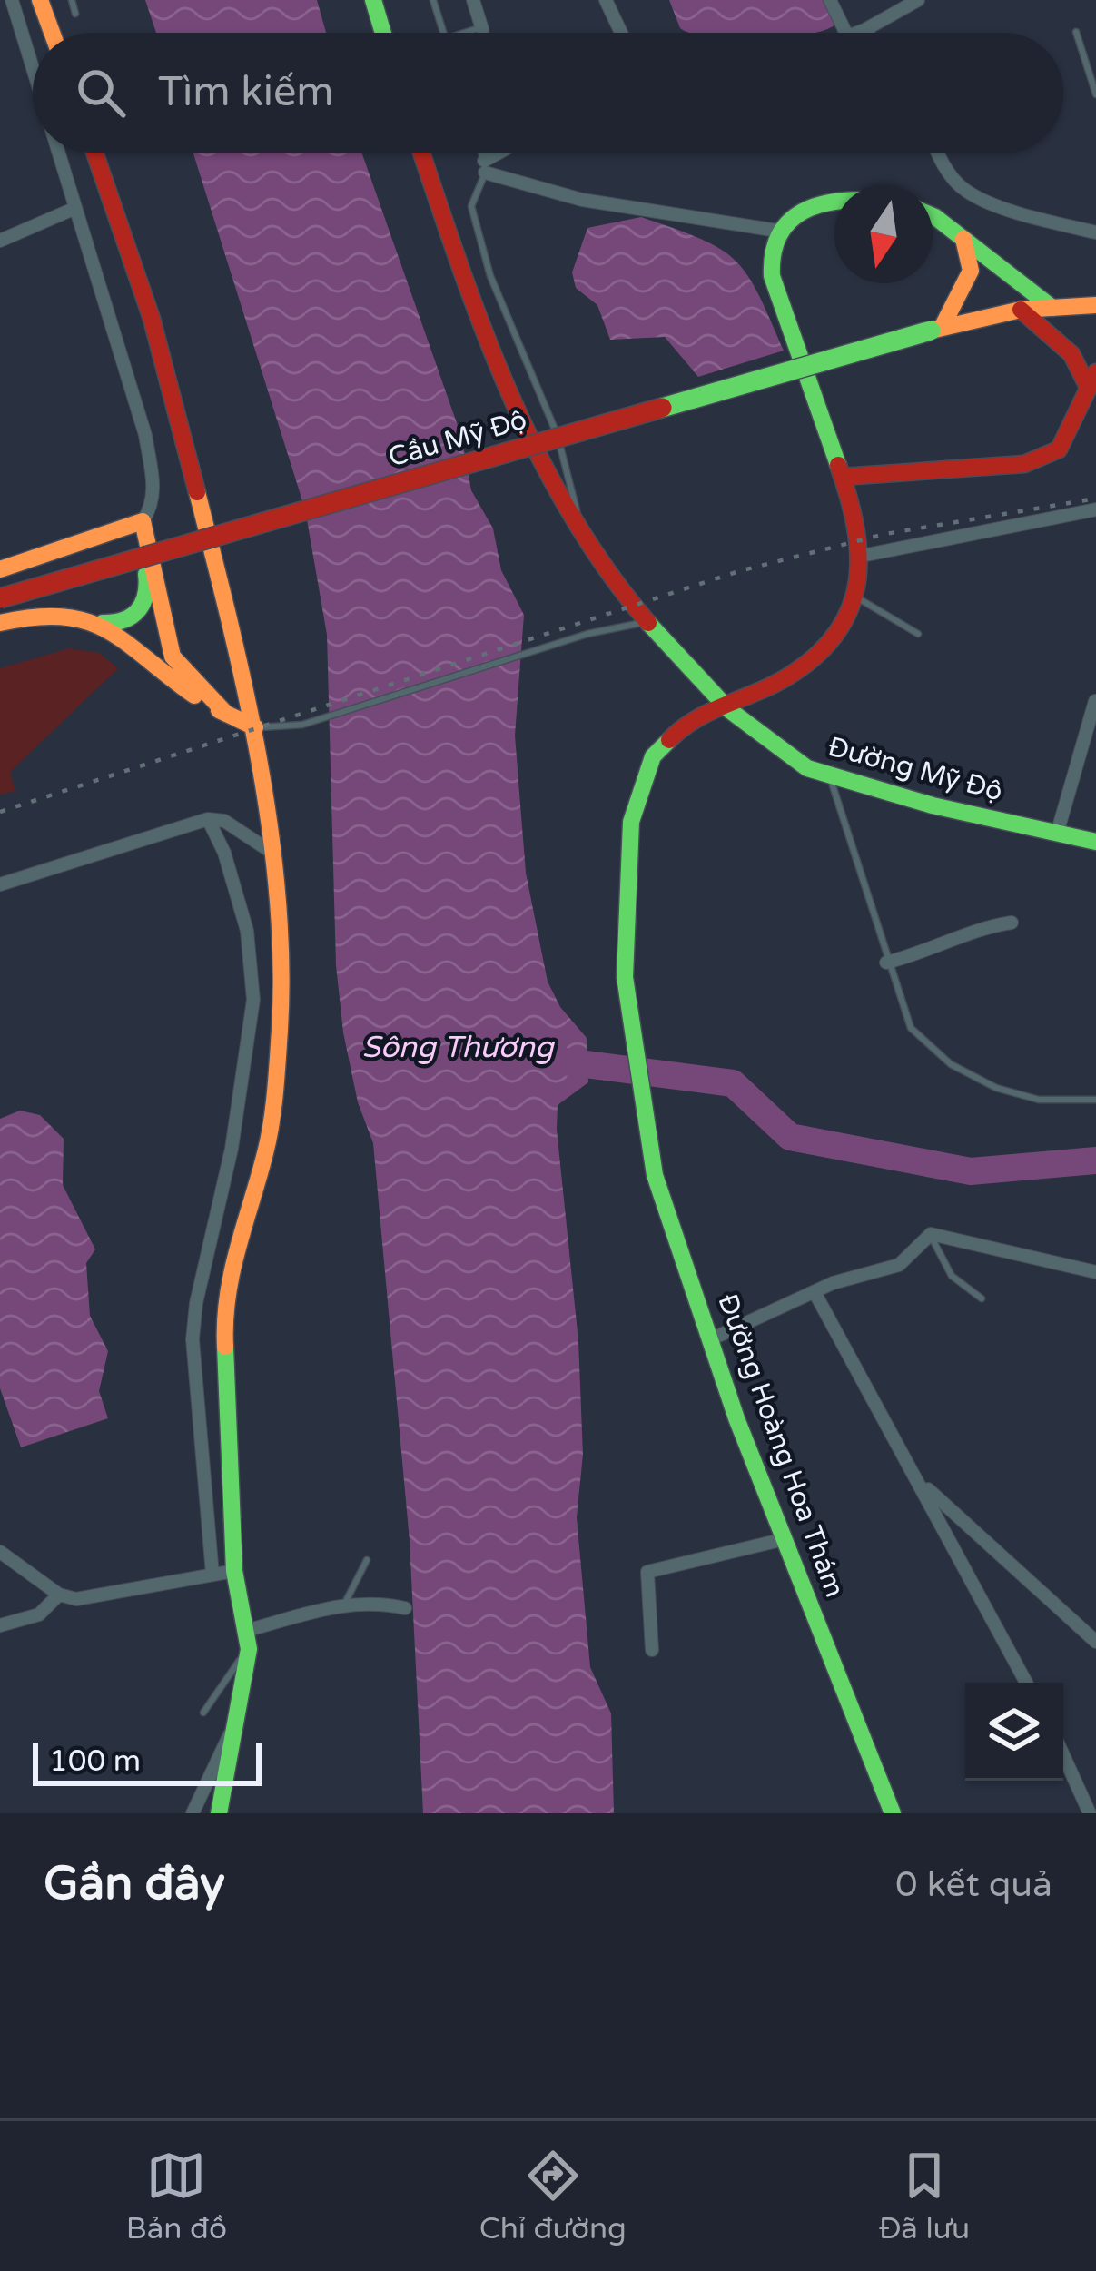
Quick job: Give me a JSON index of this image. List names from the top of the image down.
{
  "streets": {
    "street": ["Cầu Mỹ Độ", "Đường Mỹ Độ", "Đường Hoàng Hoa Thám"]
  },
  "crossings": [
    ["Đường Mỹ Độ", "Đường Hoàng Hoa Thám"]
  ],
  "water": ["Sông Thương"],
  "scale_bar": "100 m",
  "north": "bottom",
  "page": {
    "search": "Tìm kiếm",
    "scale": "100 m",
    "heading": ["Gần đây", "0 kết quả"],
    "nav": ["Bản đồ", "Chỉ đường", "Đã lưu"]
  }
}
